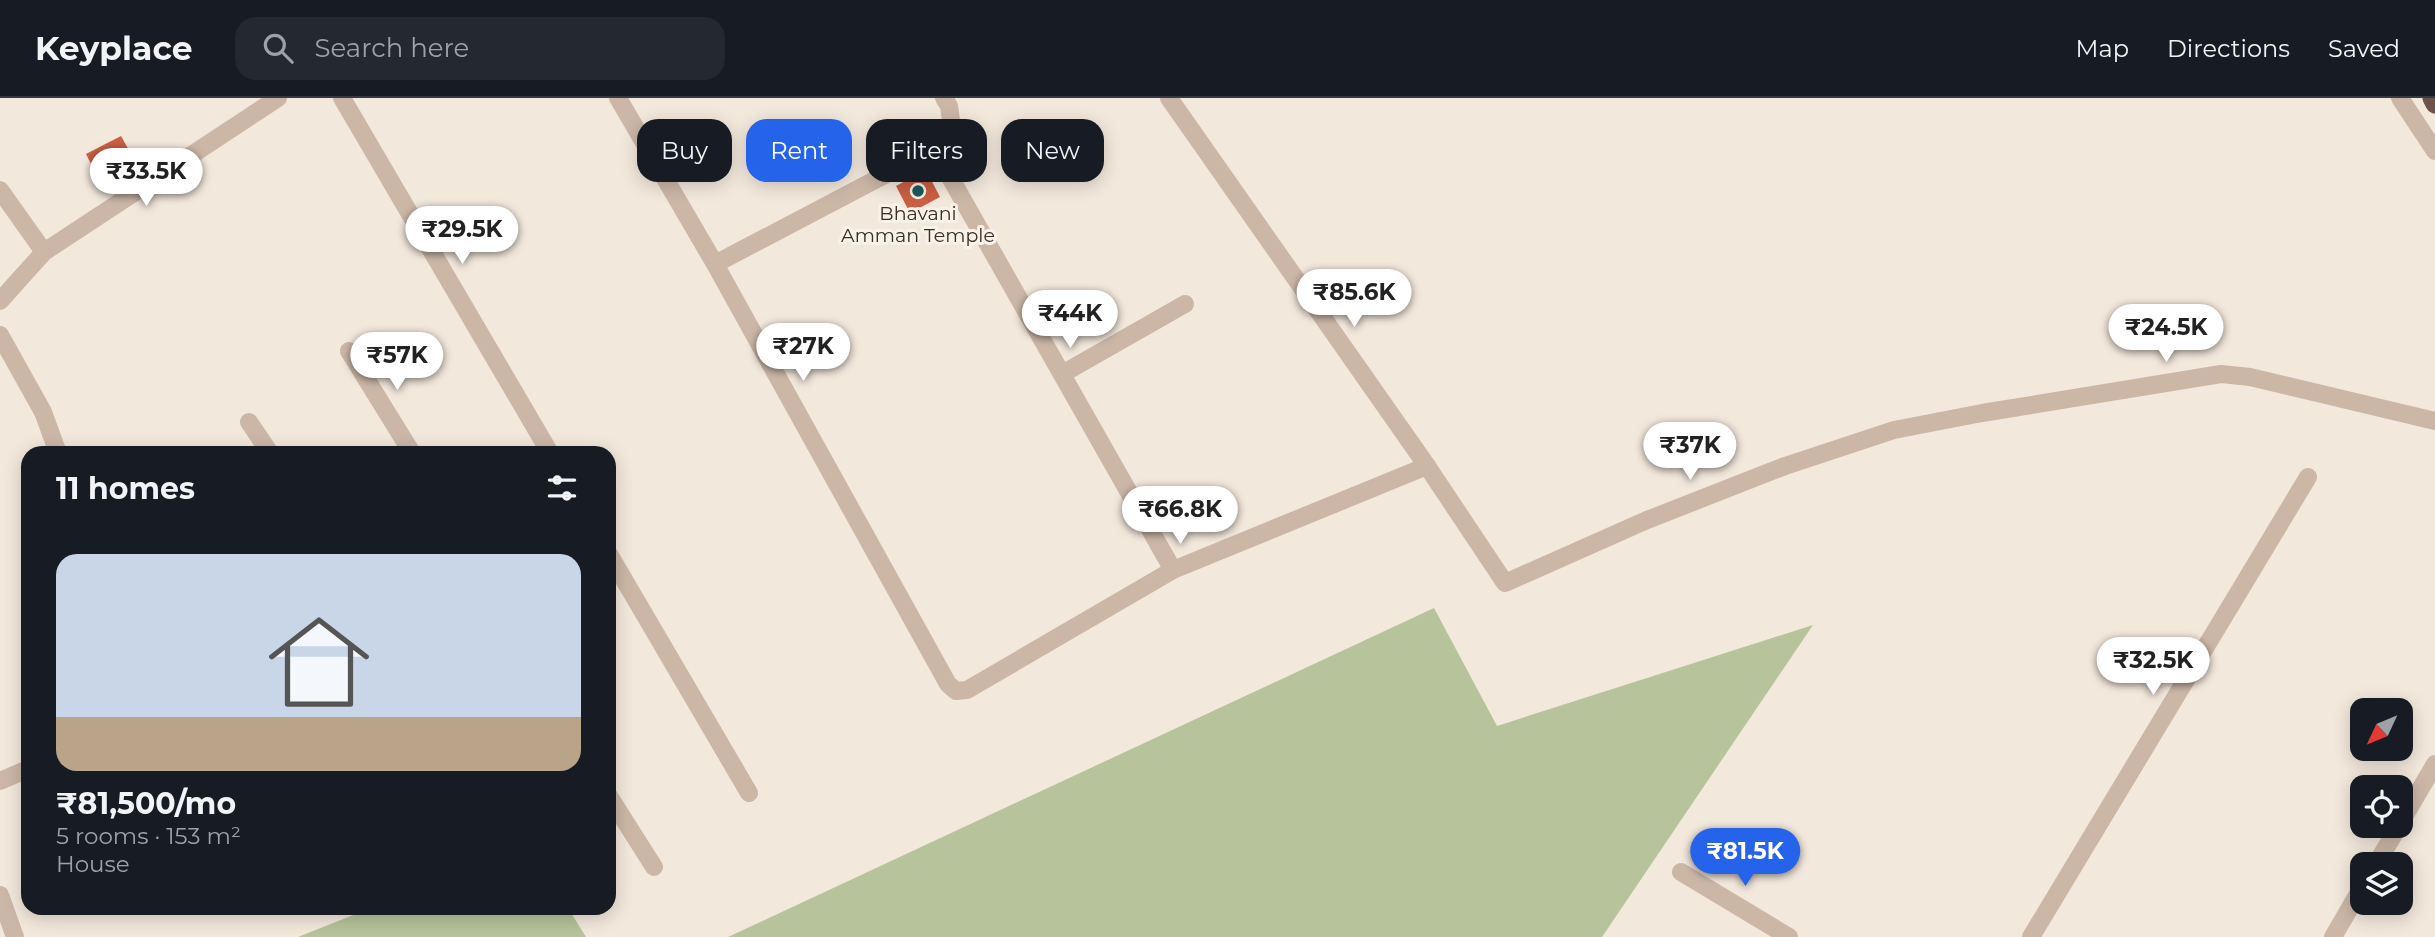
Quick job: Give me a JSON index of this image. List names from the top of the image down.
{
  "places": ["Bhavani Amman Temple"],
  "north": "bottom left",
  "page": {
    "header": "Keyplace",
    "search": "Search here",
    "nav": ["Map", "Directions", "Saved"],
    "chip": [
      "Buy",
      "Rent",
      "Filters",
      "New"
    ],
    "price": [
      "₹33.5K",
      "₹29.5K",
      "₹85.6K",
      "₹44K",
      "₹24.5K",
      "₹27K",
      "₹57K",
      "₹37K",
      "₹66.8K",
      "₹32.5K",
      "₹81.5K"
    ],
    "heading": "11 homes",
    "list": [
      {
        "name": "₹81,500/mo",
        "note": "5 rooms · 153 m² · House"
      }
    ]
  }
}
